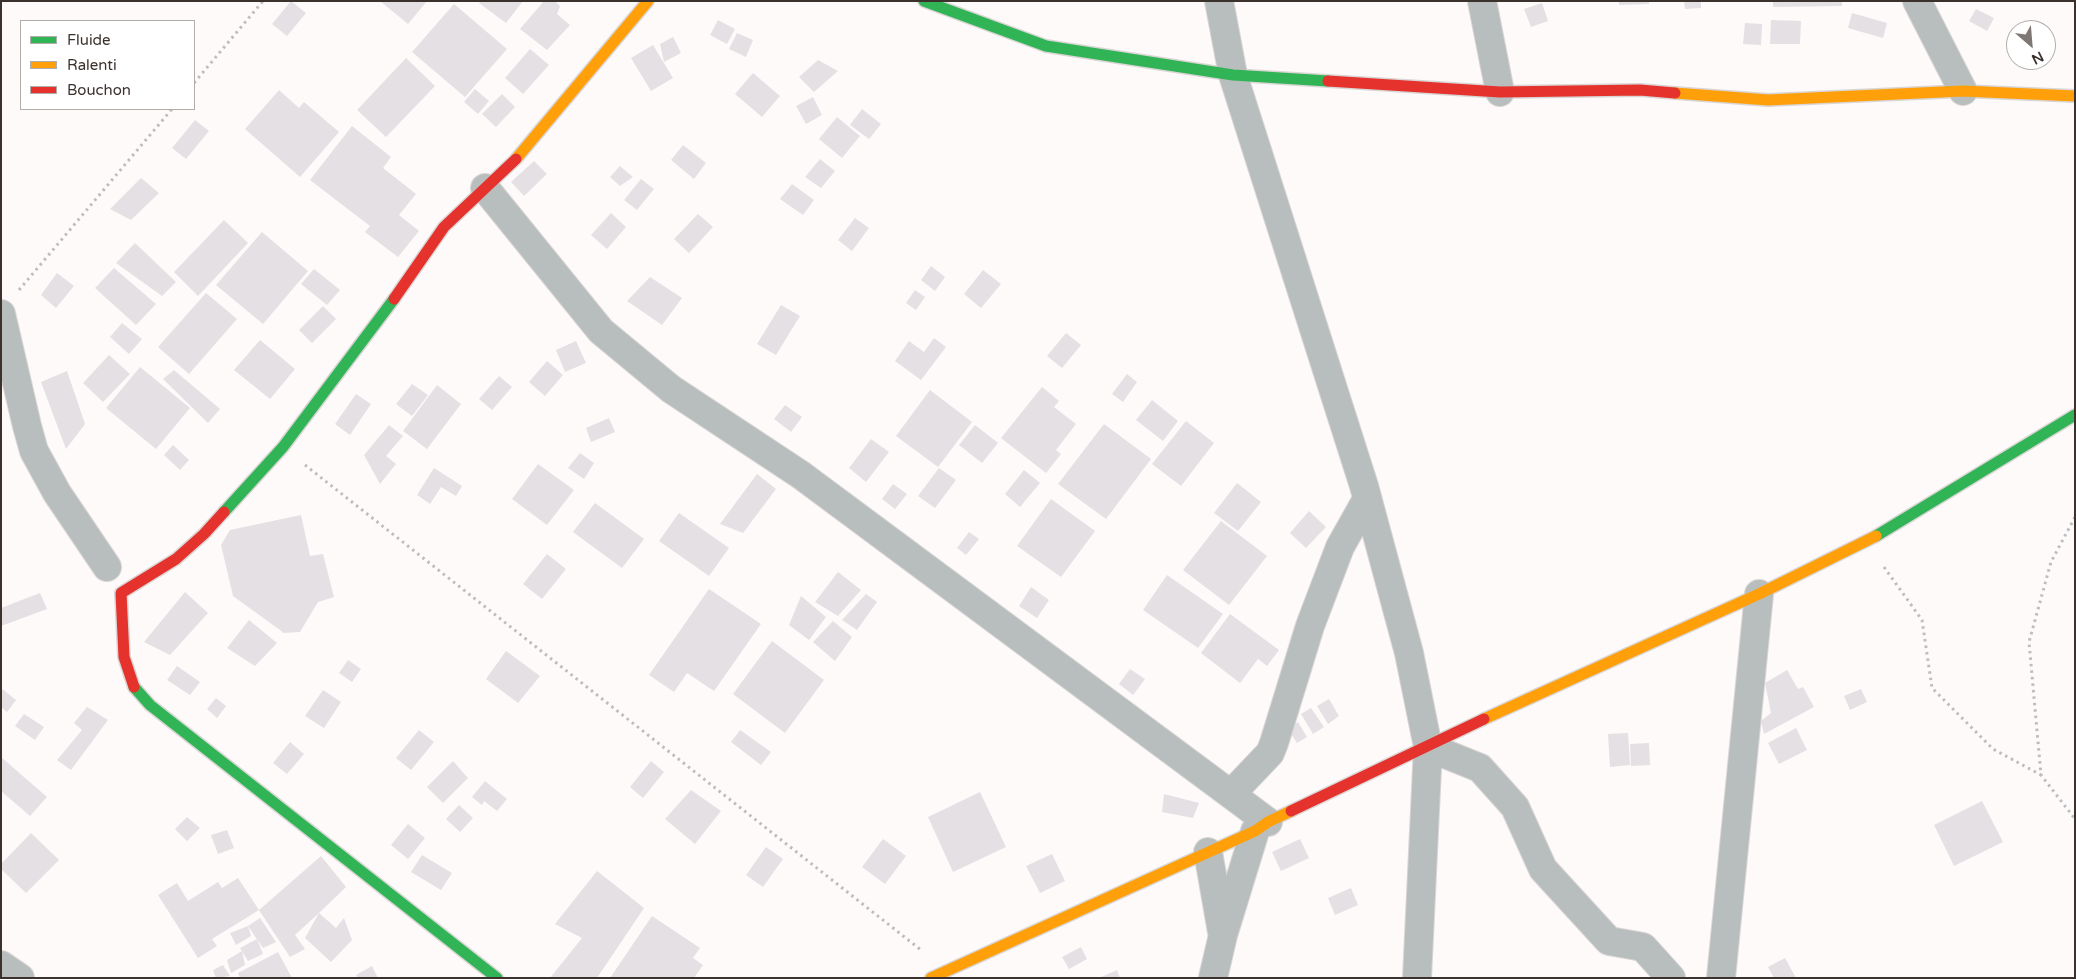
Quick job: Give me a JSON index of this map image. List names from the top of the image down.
{
  "legend": ["Fluide", "Ralenti", "Bouchon"],
  "north": "bottom right"
}
